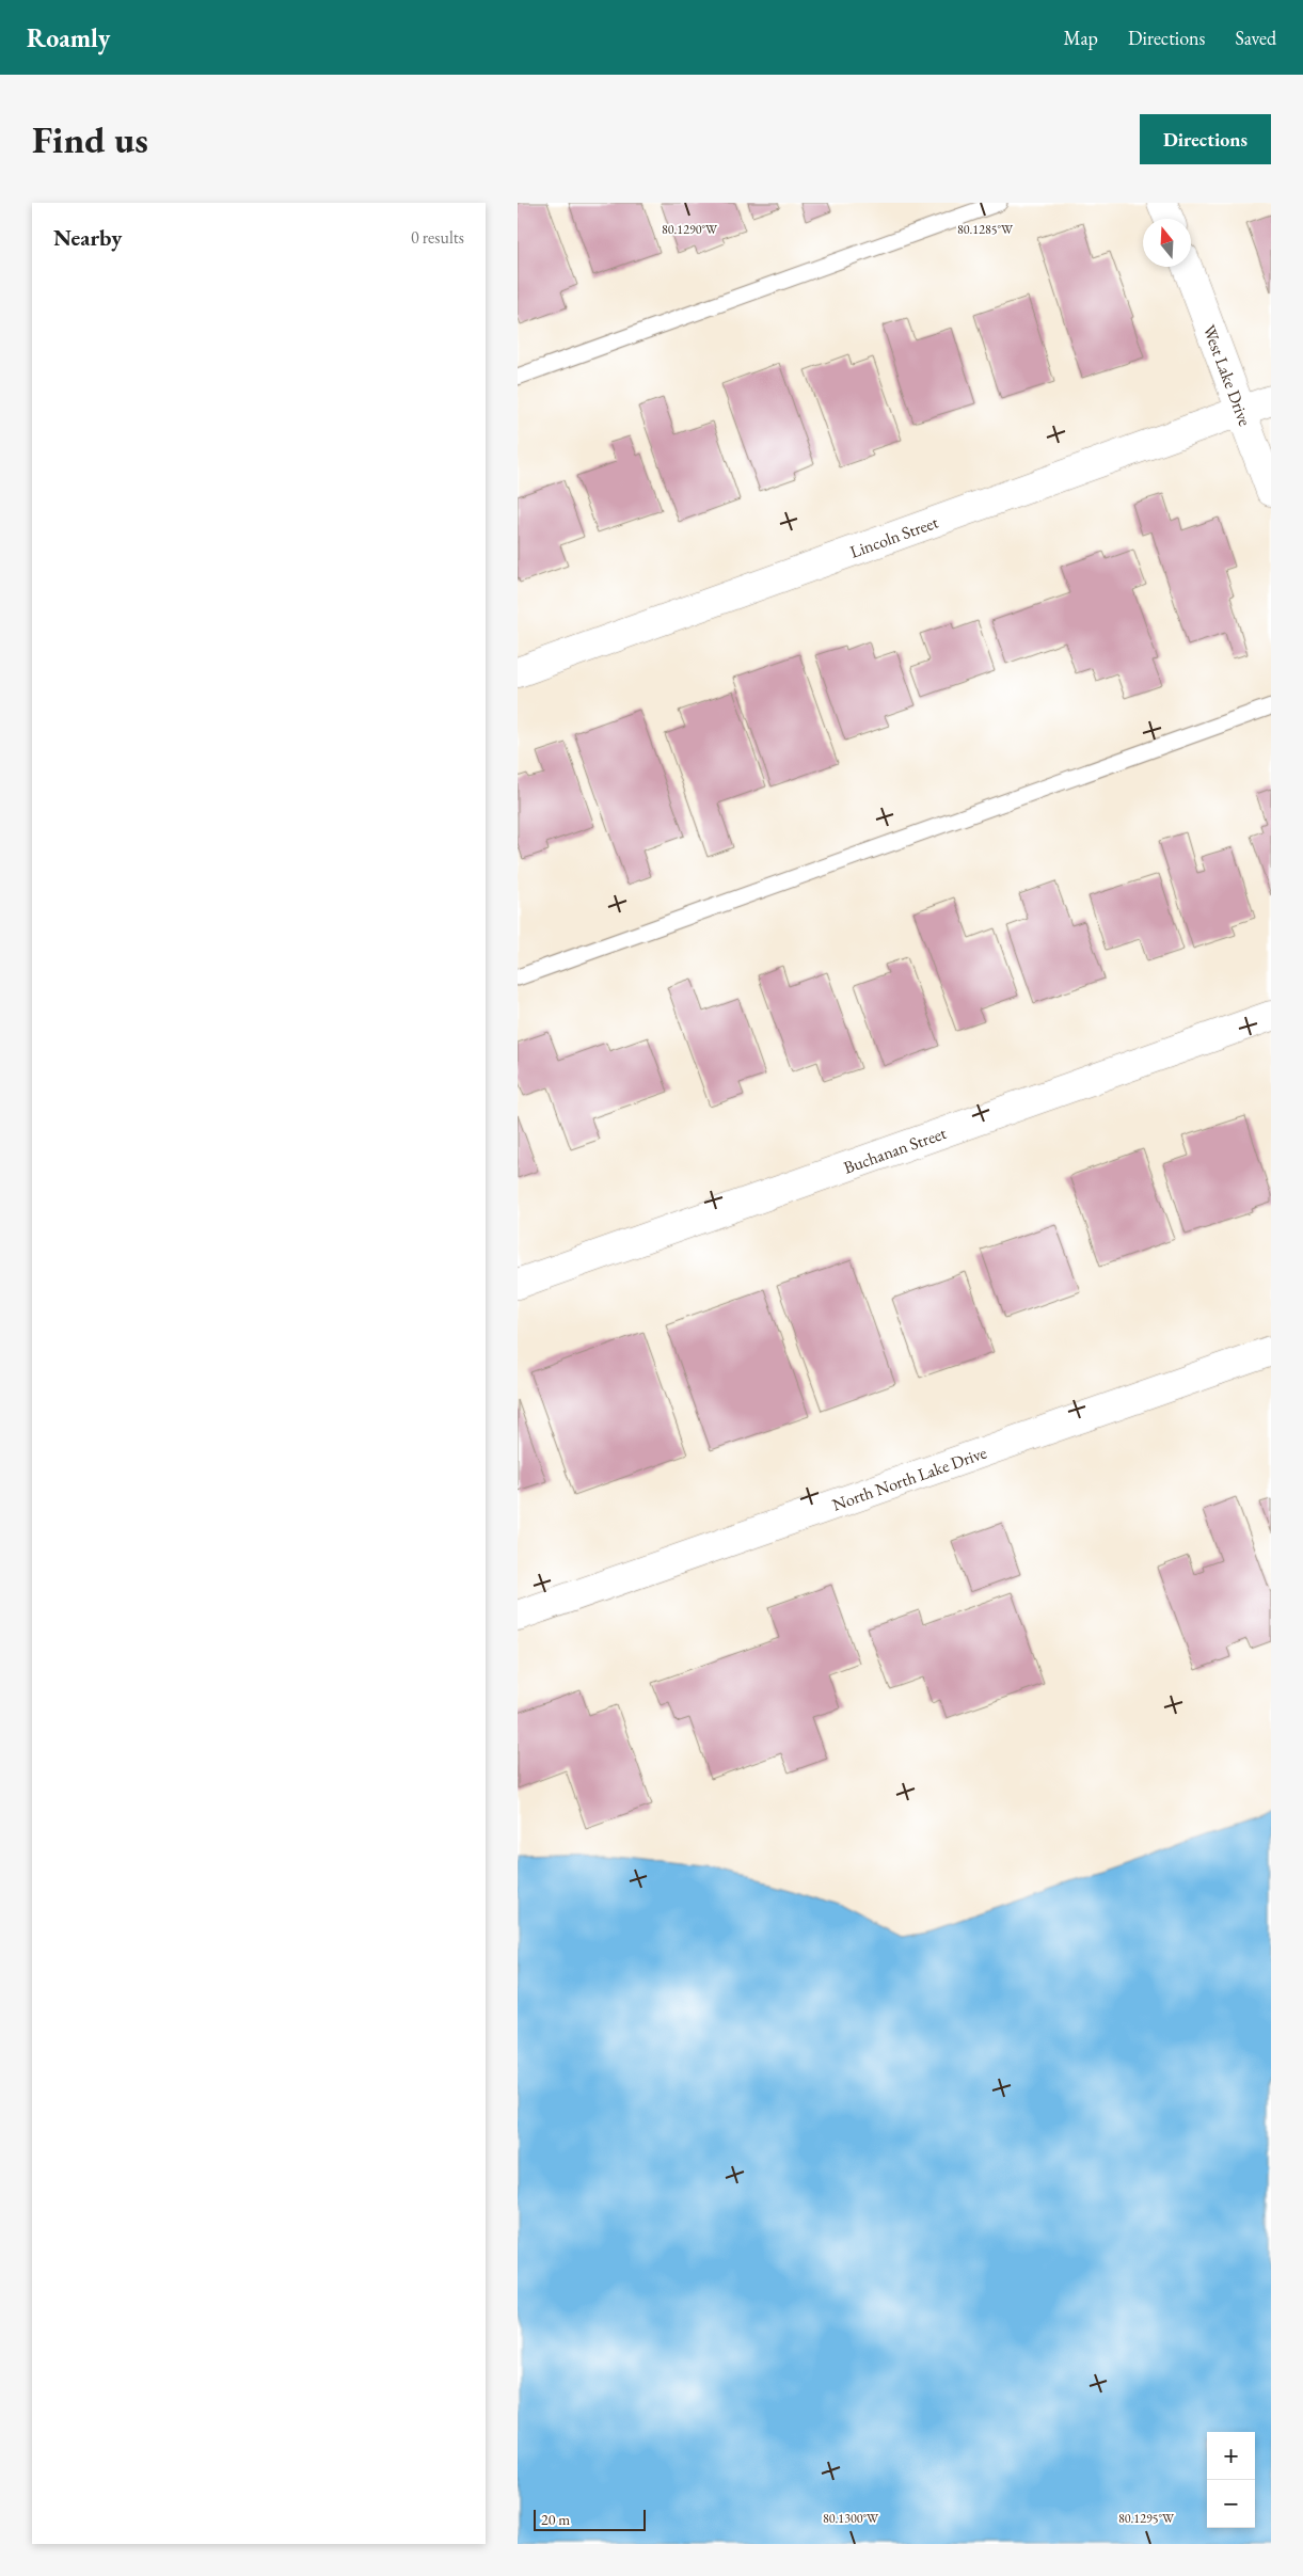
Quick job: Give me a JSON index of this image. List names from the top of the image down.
{
  "streets": {
    "street": [
      "West Lake Drive",
      "Lincoln Street",
      "Buchanan Street",
      "North North Lake Drive"
    ]
  },
  "crossings": [
    ["West Lake Drive", "Lincoln Street"]
  ],
  "scale_bar": "20 m",
  "north": "top",
  "page": {
    "header": "Roamly",
    "nav": ["Map", "Directions", "Saved"],
    "buttons": "Directions",
    "title": "Find us",
    "heading": ["Nearby", "0 results"],
    "map_buttons": ["+", "−"],
    "scale": "20 m"
  },
  "coordinates": [
    "80.1290°W",
    "80.1285°W",
    "80.1300°W",
    "80.1295°W"
  ]
}
